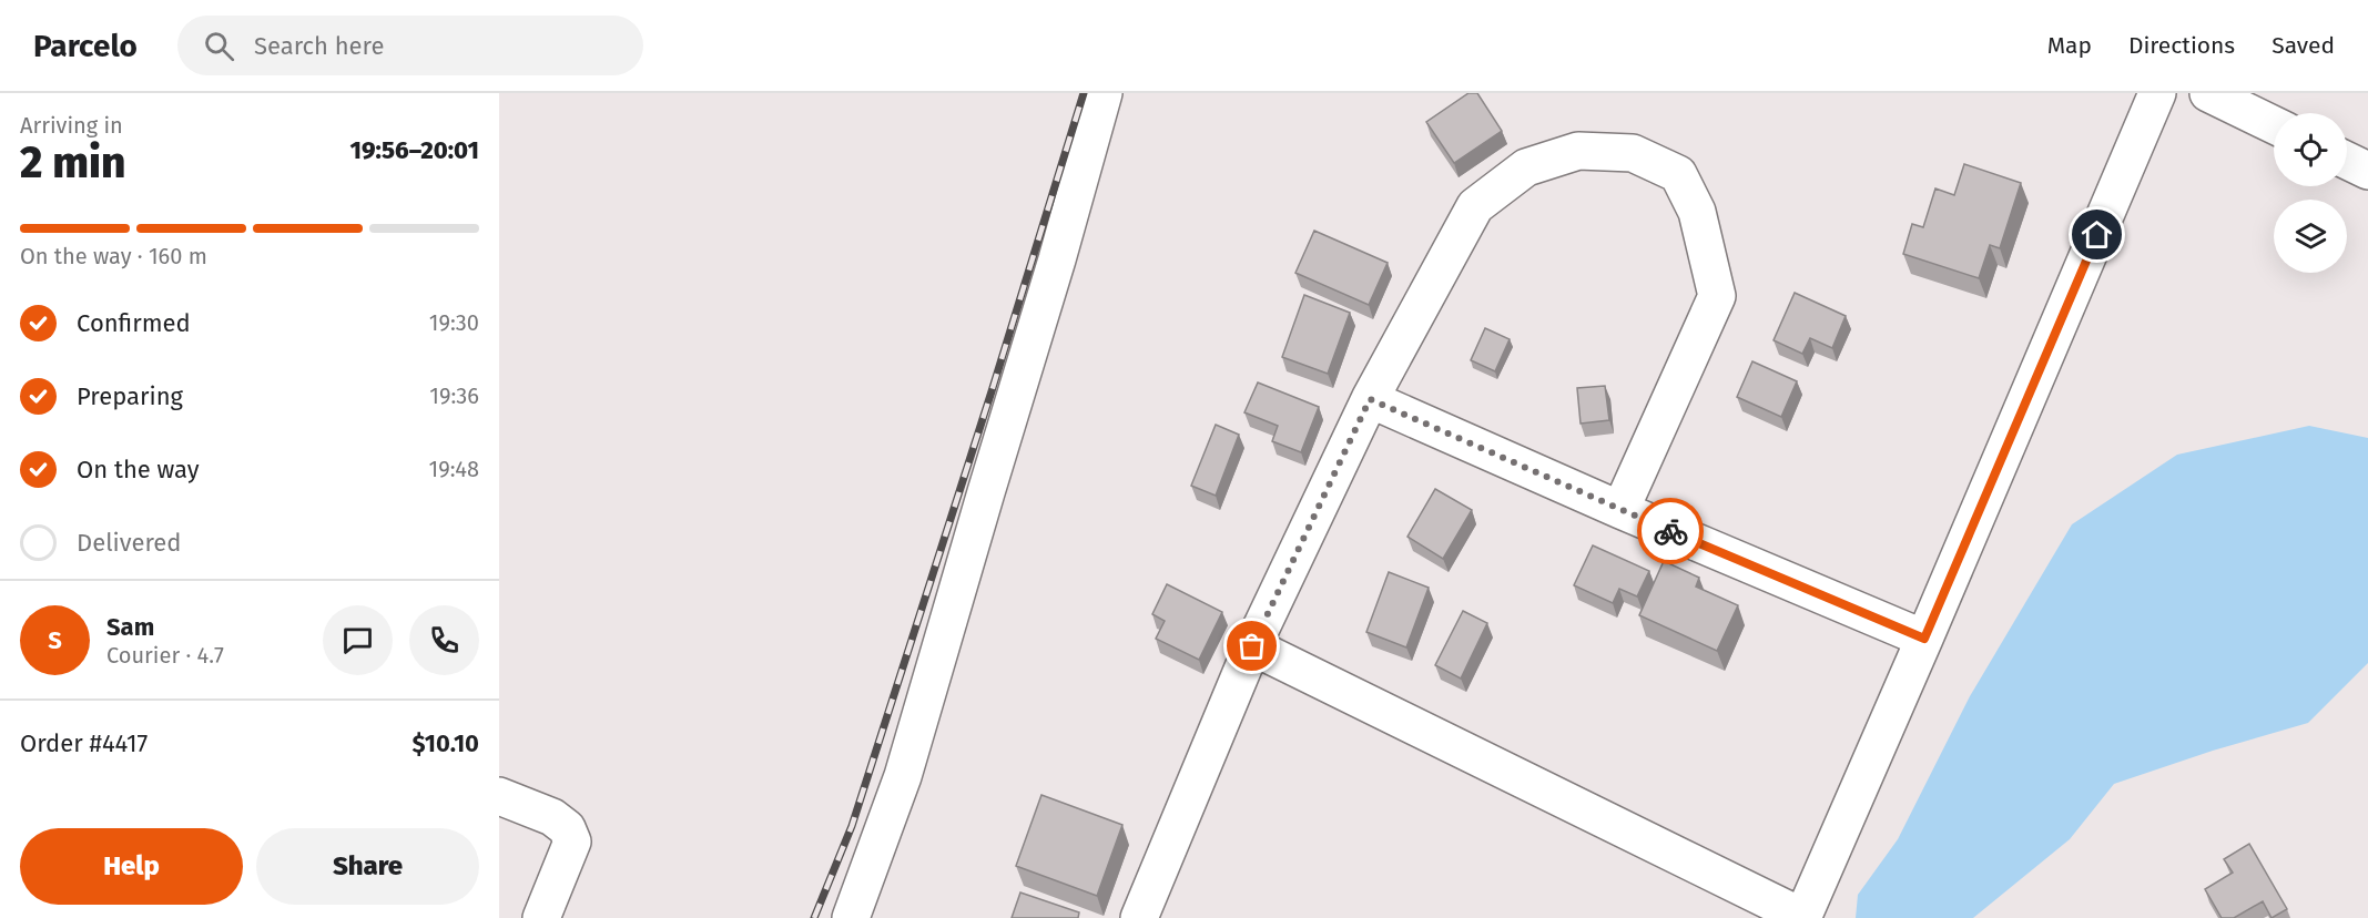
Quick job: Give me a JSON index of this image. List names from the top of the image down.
{
  "page": {
    "header": "Parcelo",
    "search": "Search here",
    "nav": ["Map", "Directions", "Saved"],
    "heading": ["2 min", "Arriving in", "19:56–20:01"],
    "panel": [
      "Sam",
      "Courier · 4.7",
      "Order #4417",
      "$10.10"
    ],
    "bar": "On the way · 160 m",
    "list": [
      ["Confirmed", "19:30"],
      ["Preparing", "19:36"],
      ["On the way", "19:48"],
      "Delivered"
    ],
    "round": "S",
    "buttons": ["Help", "Share"]
  }
}
